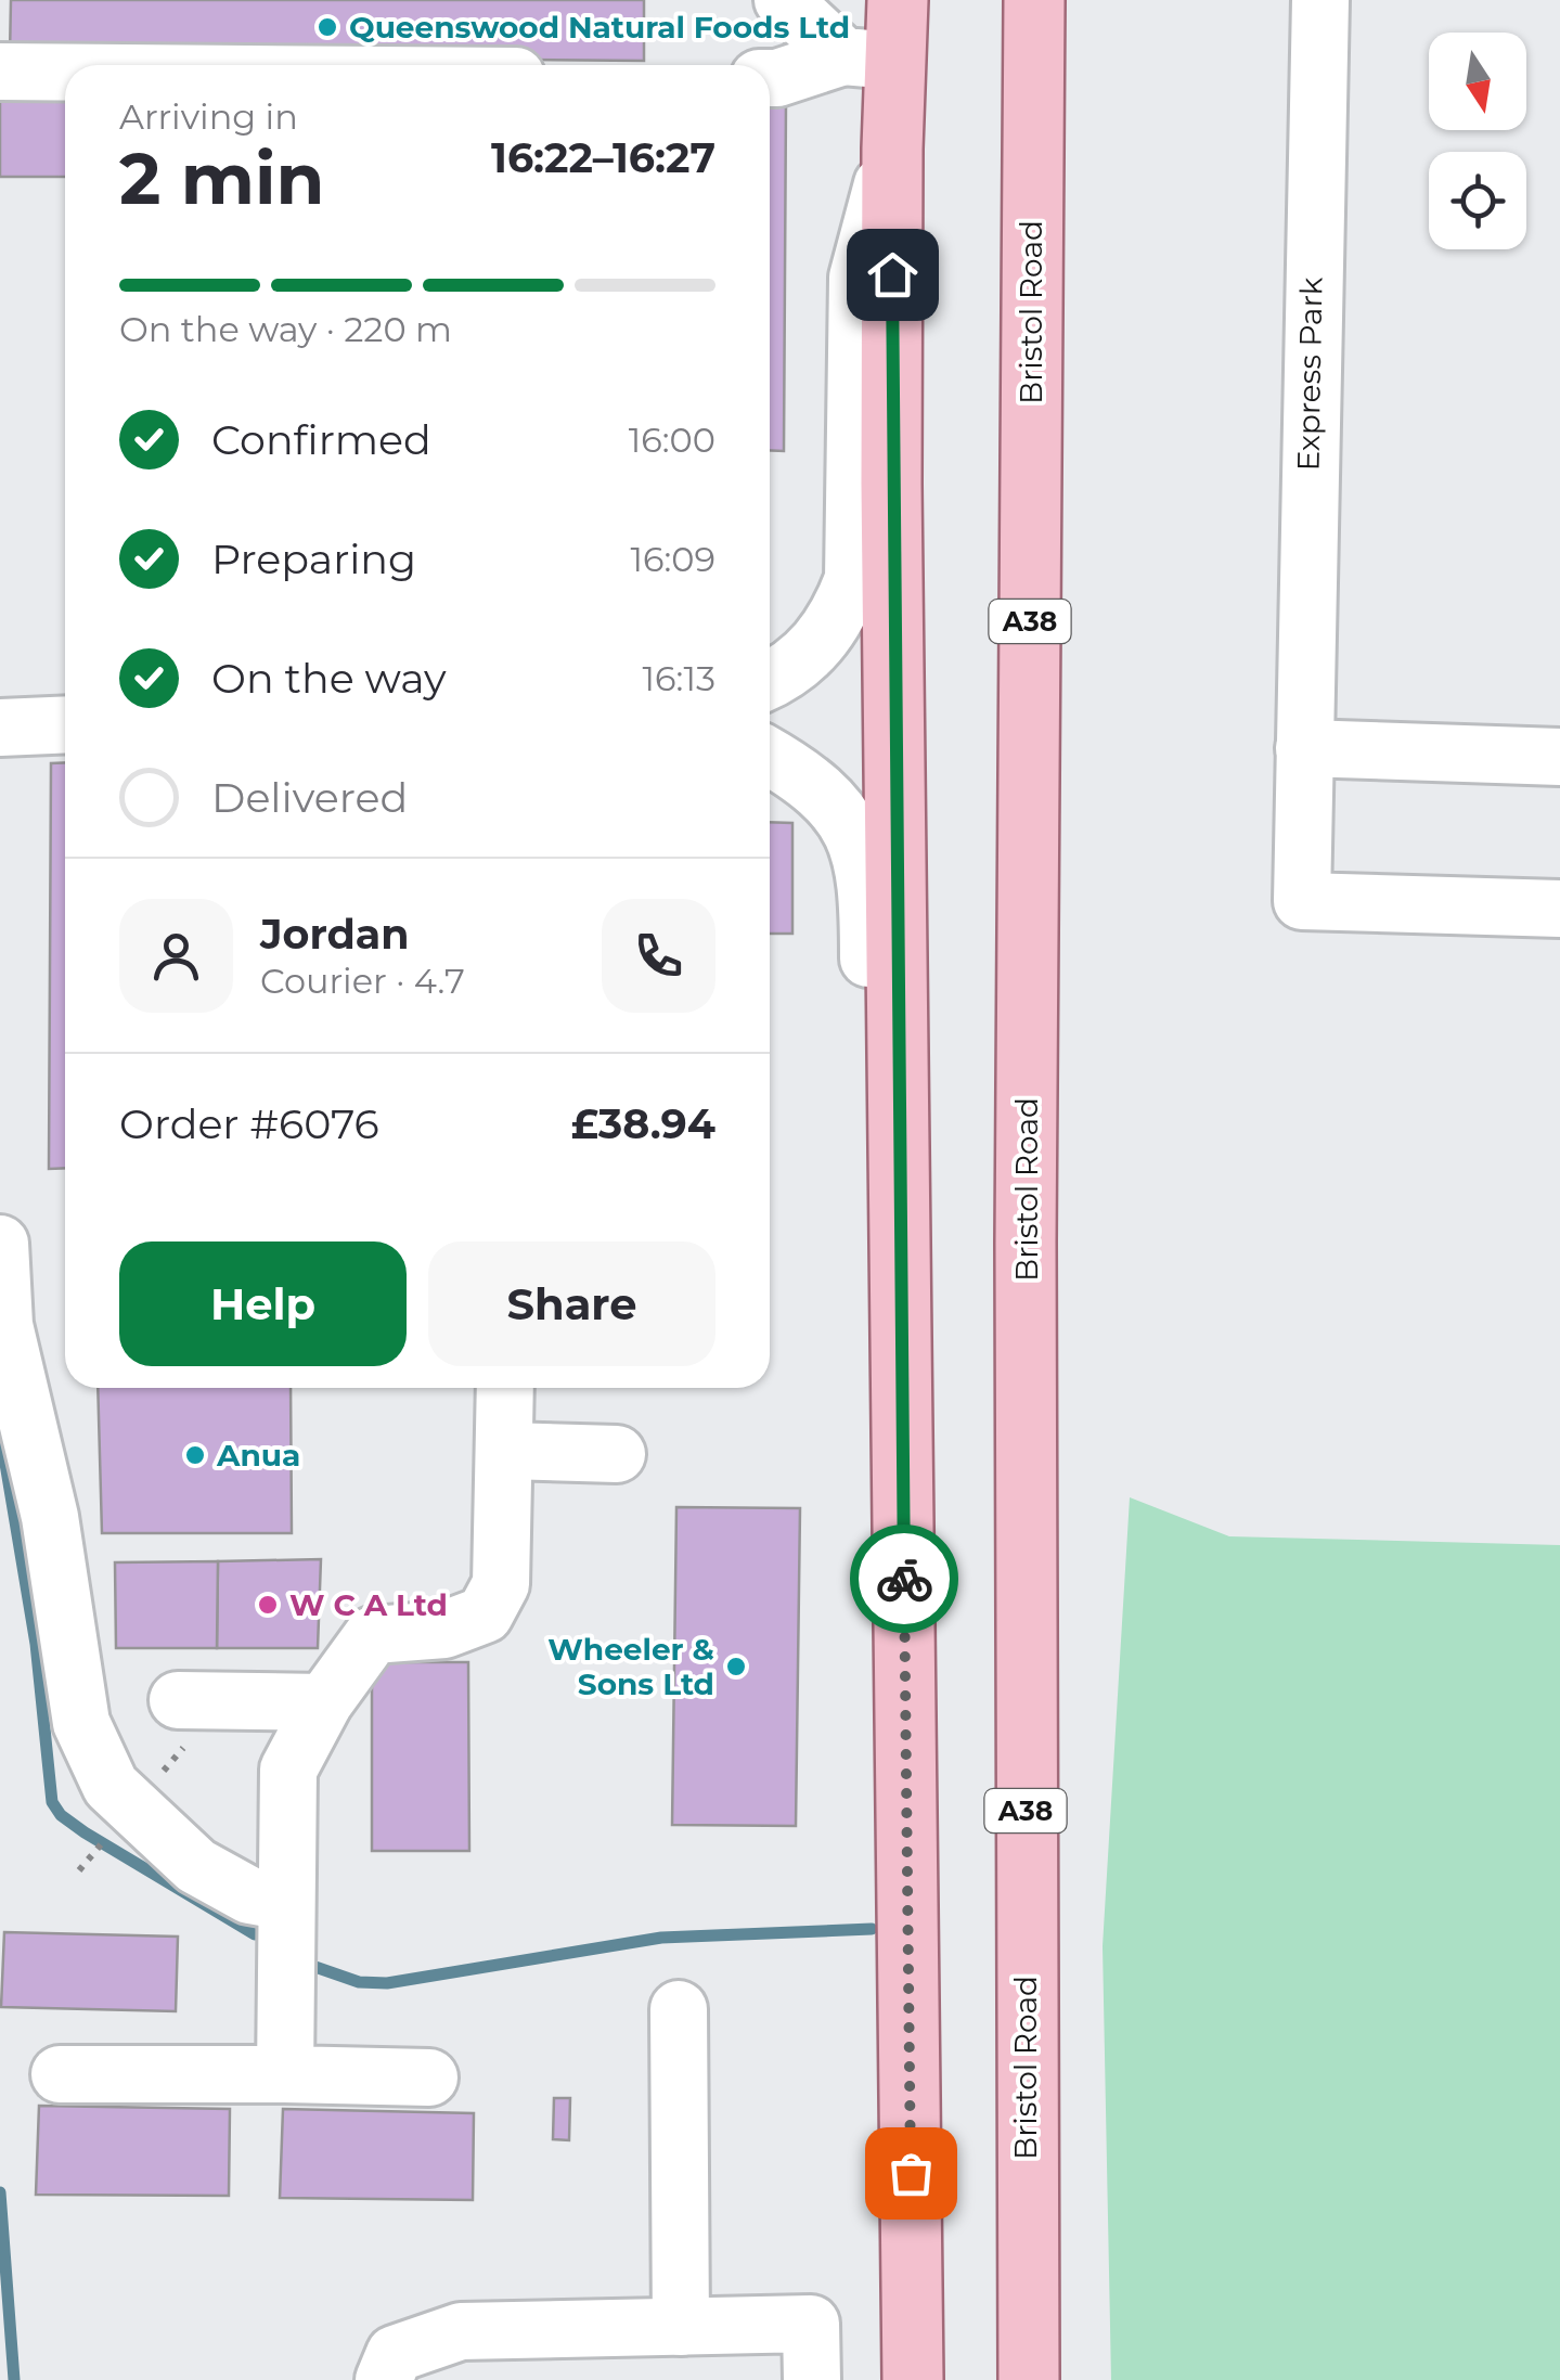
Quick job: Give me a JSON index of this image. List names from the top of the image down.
{
  "streets": {
    "main road": ["Bristol Road", "A38"],
    "street": ["Express Park"]
  },
  "places": [
    "Queenswood Natural Foods Ltd",
    "Anua",
    "W C A Ltd",
    "Wheeler & Sons Ltd"
  ],
  "north": "bottom",
  "page": {
    "heading": ["2 min", "Arriving in", "16:22–16:27"],
    "panel": [
      "Jordan",
      "Courier · 4.7",
      "Order #6076",
      "£38.94"
    ],
    "bar": "On the way · 220 m",
    "list": [
      ["Confirmed", "16:00"],
      ["Preparing", "16:09"],
      ["On the way", "16:13"],
      "Delivered"
    ],
    "buttons": ["Help", "Share"]
  }
}
